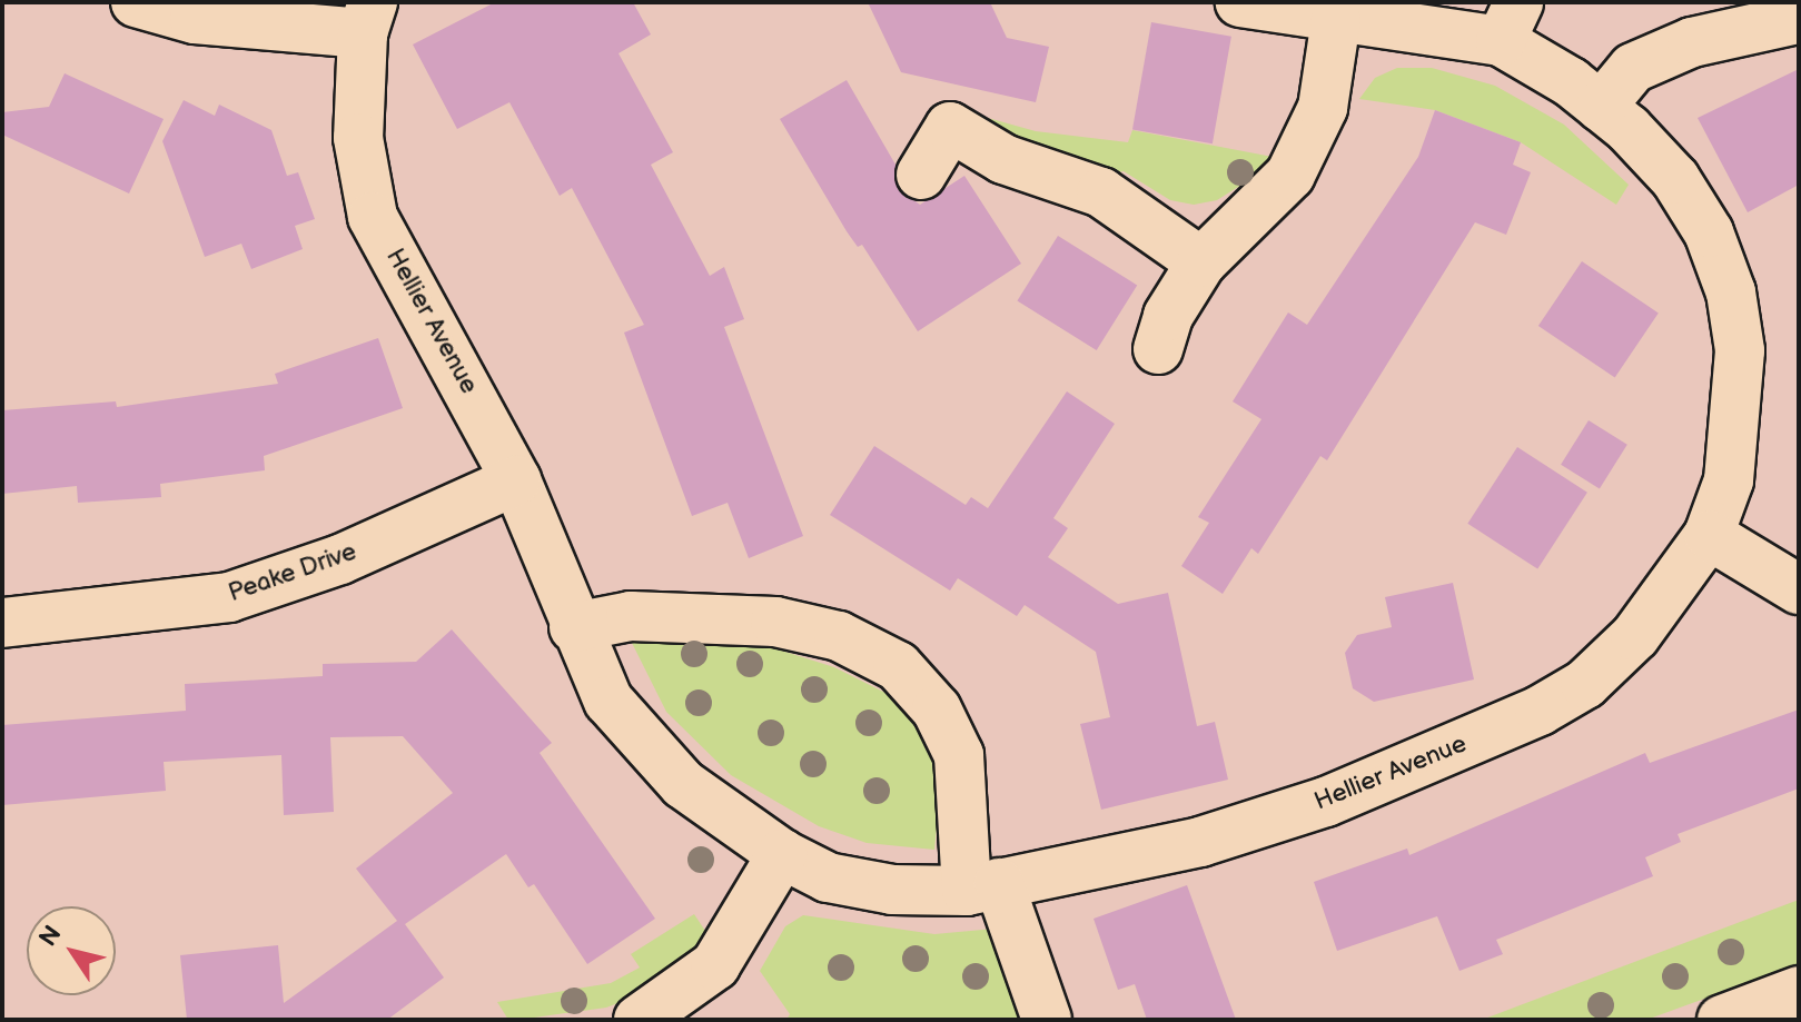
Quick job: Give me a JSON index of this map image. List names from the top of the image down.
{
  "streets": {
    "street": ["Hellier Avenue", "Peake Drive"]
  },
  "crossings": [
    ["Hellier Avenue", "Peake Drive"]
  ],
  "north": "top left"
}
